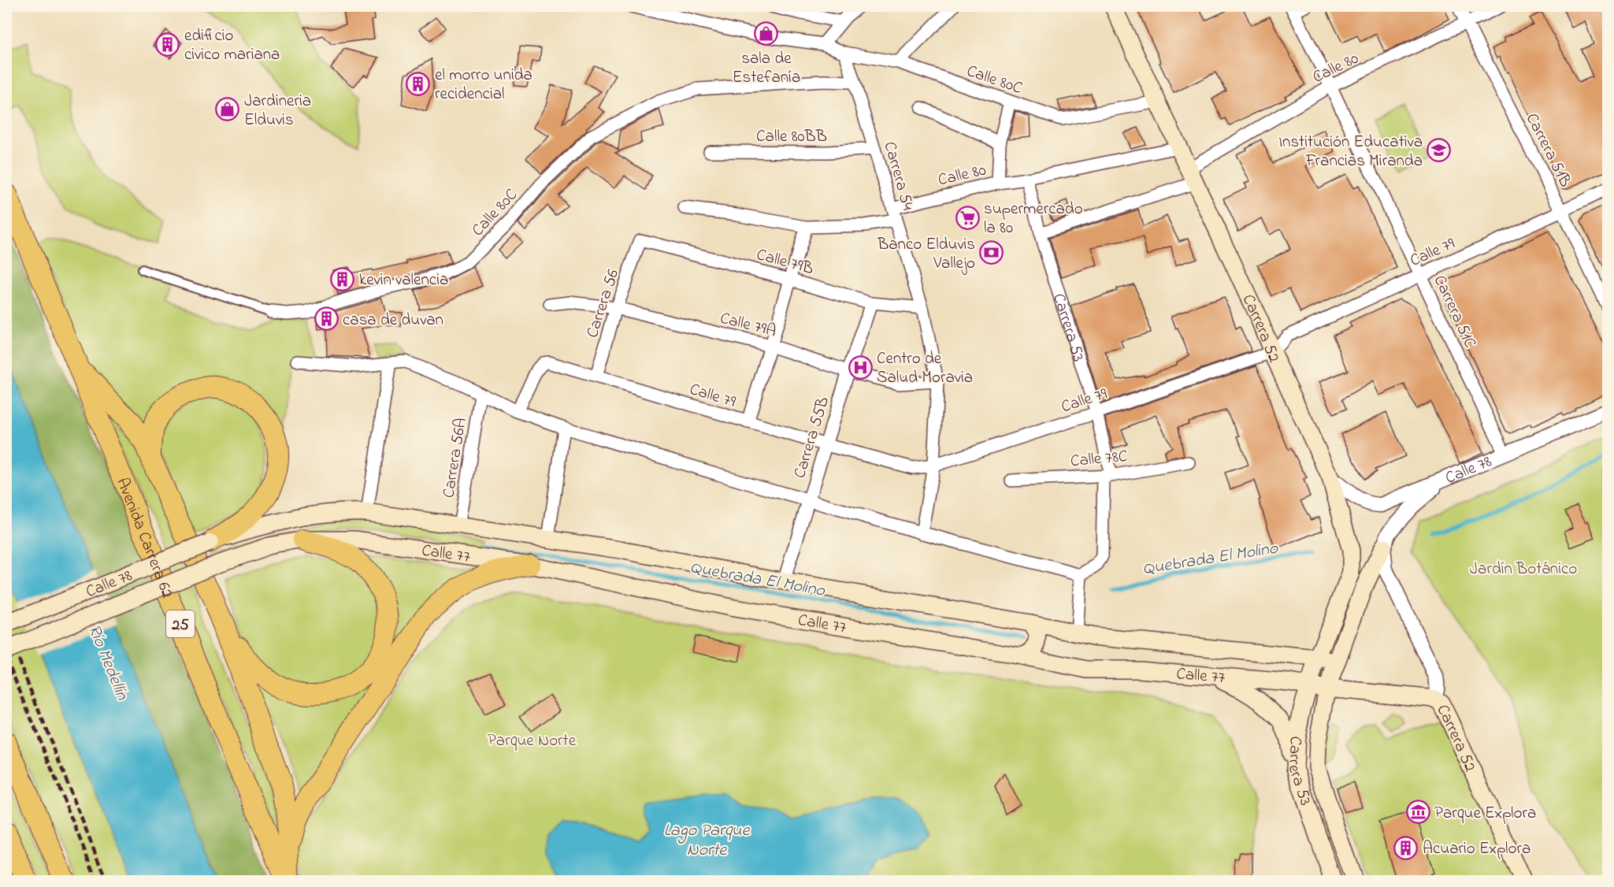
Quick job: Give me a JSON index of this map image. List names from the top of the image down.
{
  "streets": {
    "highway": ["Avenida Carrera 62", "25"],
    "main road": [
      "Carrera 53",
      "Carrera 52",
      "Calle 78",
      "Calle 77"
    ],
    "street": [
      "Calle 80",
      "Calle 80C",
      "Calle 80BB",
      "Carrera 51B",
      "Carrera 54",
      "Calle 79",
      "Calle 79B",
      "Carrera 56",
      "Carrera 51C",
      "Calle 79A",
      "Carrera 55B",
      "Carrera 56A",
      "Calle 78C"
    ]
  },
  "crossings": [
    ["Calle 80", "Carrera 51B"],
    ["Calle 80", "Carrera 54"],
    ["Calle 80", "Carrera 51C"],
    ["Calle 80", "Carrera 53"],
    ["Calle 80", "Carrera 52"],
    ["Calle 80C", "Carrera 54"],
    ["Calle 80C", "Carrera 52"],
    ["Calle 80BB", "Carrera 54"],
    ["Carrera 51B", "Calle 79"],
    ["Carrera 54", "Calle 79"],
    ["Carrera 54", "Calle 79B"],
    ["Carrera 54", "Calle 79A"],
    ["Calle 79", "Carrera 56"],
    ["Calle 79", "Carrera 51C"],
    ["Calle 79", "Carrera 53"],
    ["Calle 79", "Carrera 52"],
    ["Calle 79", "Carrera 55B"],
    ["Calle 79B", "Carrera 56"],
    ["Calle 79B", "Carrera 55B"],
    ["Carrera 56", "Calle 79A"],
    ["Carrera 51C", "Calle 78"],
    ["Calle 79A", "Carrera 55B"],
    ["Carrera 53", "Carrera 52"],
    ["Carrera 53", "Calle 78C"],
    ["Carrera 53", "Calle 77"],
    ["Carrera 52", "Calle 78"],
    ["Carrera 52", "Calle 77"],
    ["Carrera 55B", "Calle 77"],
    ["Carrera 56A", "Calle 77"],
    ["Calle 78", "Calle 77"]
  ],
  "water": ["Quebrada El Molino", "Río Medellín", "Lago Parque Norte"],
  "parks": ["Jardín Botánico", "Parque Norte"],
  "places": {
    "shop": ["sala de Estefanía", "Jardineria Elduvis"],
    "building": [
      "edificio civico mariana",
      "el morro unida recidencial",
      "kevin valencia",
      "casa de duvan",
      "Acuario Explora"
    ],
    "school or university": ["Institución Educativa Francias Miranda"],
    "supermarket": ["supermercado la 80"],
    "bank": ["Banco Elduvis Vallejo"],
    "hospital": ["Centro de Salud Moravia"],
    "museum": ["Parque Explora"]
  }
}
